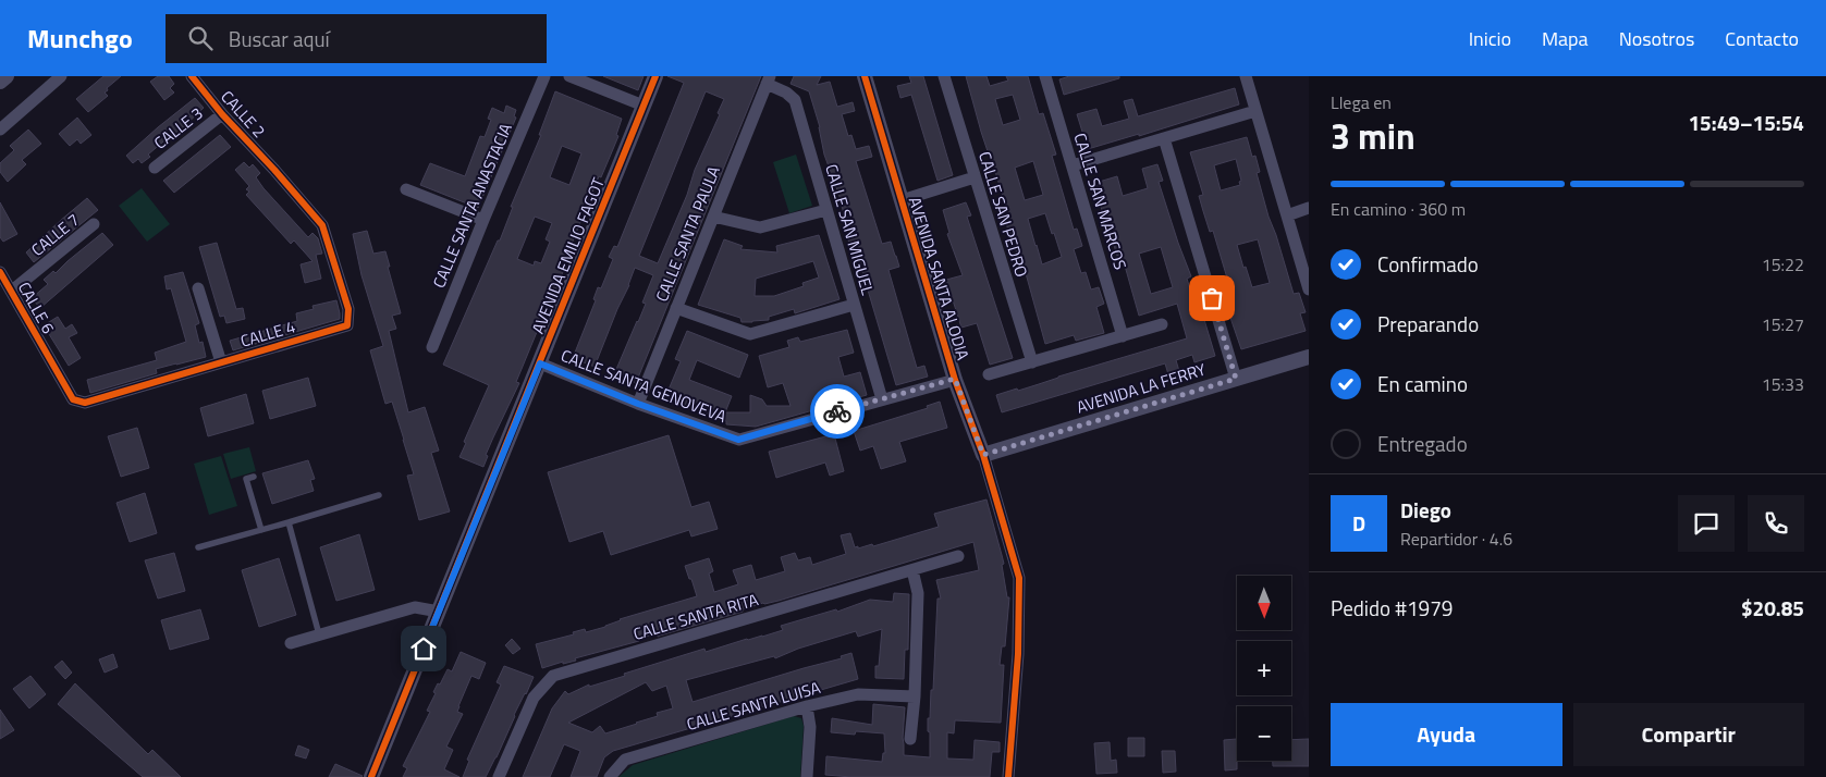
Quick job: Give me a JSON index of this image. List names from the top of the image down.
{
  "streets": {
    "street": [
      "CALLE 2",
      "CALLE 3",
      "CALLE SAN MARCOS",
      "CALLE SANTA ANASTACIA",
      "CALLE SAN PEDRO",
      "CALLE SAN MIGUEL",
      "CALLE SANTA PAULA",
      "CALLE 7",
      "AVENIDA EMILIO FAGOT",
      "AVENIDA SANTA ALODIA",
      "CALLE 6",
      "CALLE 4",
      "CALLE SANTA GENOVEVA",
      "AVENIDA LA FERRY",
      "CALLE SANTA RITA",
      "CALLE SANTA LUISA"
    ]
  },
  "crossings": [
    ["CALLE 2", "CALLE 3"],
    ["CALLE 2", "CALLE 4"],
    ["CALLE SAN MIGUEL", "CALLE SANTA PAULA"],
    ["CALLE SAN MIGUEL", "CALLE SANTA GENOVEVA"],
    ["CALLE SANTA PAULA", "CALLE SANTA GENOVEVA"],
    ["CALLE 7", "CALLE 6"],
    ["AVENIDA EMILIO FAGOT", "CALLE SANTA GENOVEVA"],
    ["AVENIDA SANTA ALODIA", "CALLE SANTA GENOVEVA"],
    ["AVENIDA SANTA ALODIA", "AVENIDA LA FERRY"],
    ["CALLE 6", "CALLE 4"]
  ],
  "north": "bottom",
  "page": {
    "header": "Munchgo",
    "search": "Buscar aquí",
    "nav": [
      "Inicio",
      "Mapa",
      "Nosotros",
      "Contacto"
    ],
    "heading": ["3 min", "Llega en", "15:49–15:54"],
    "panel": [
      "Diego",
      "Repartidor · 4.6",
      "Pedido #1979",
      "$20.85"
    ],
    "bar": "En camino · 360 m",
    "list": [
      ["Confirmado", "15:22"],
      ["Preparando", "15:27"],
      ["En camino", "15:33"],
      "Entregado"
    ],
    "round": "D",
    "map_buttons": ["+", "−"],
    "buttons": ["Ayuda", "Compartir"]
  }
}
